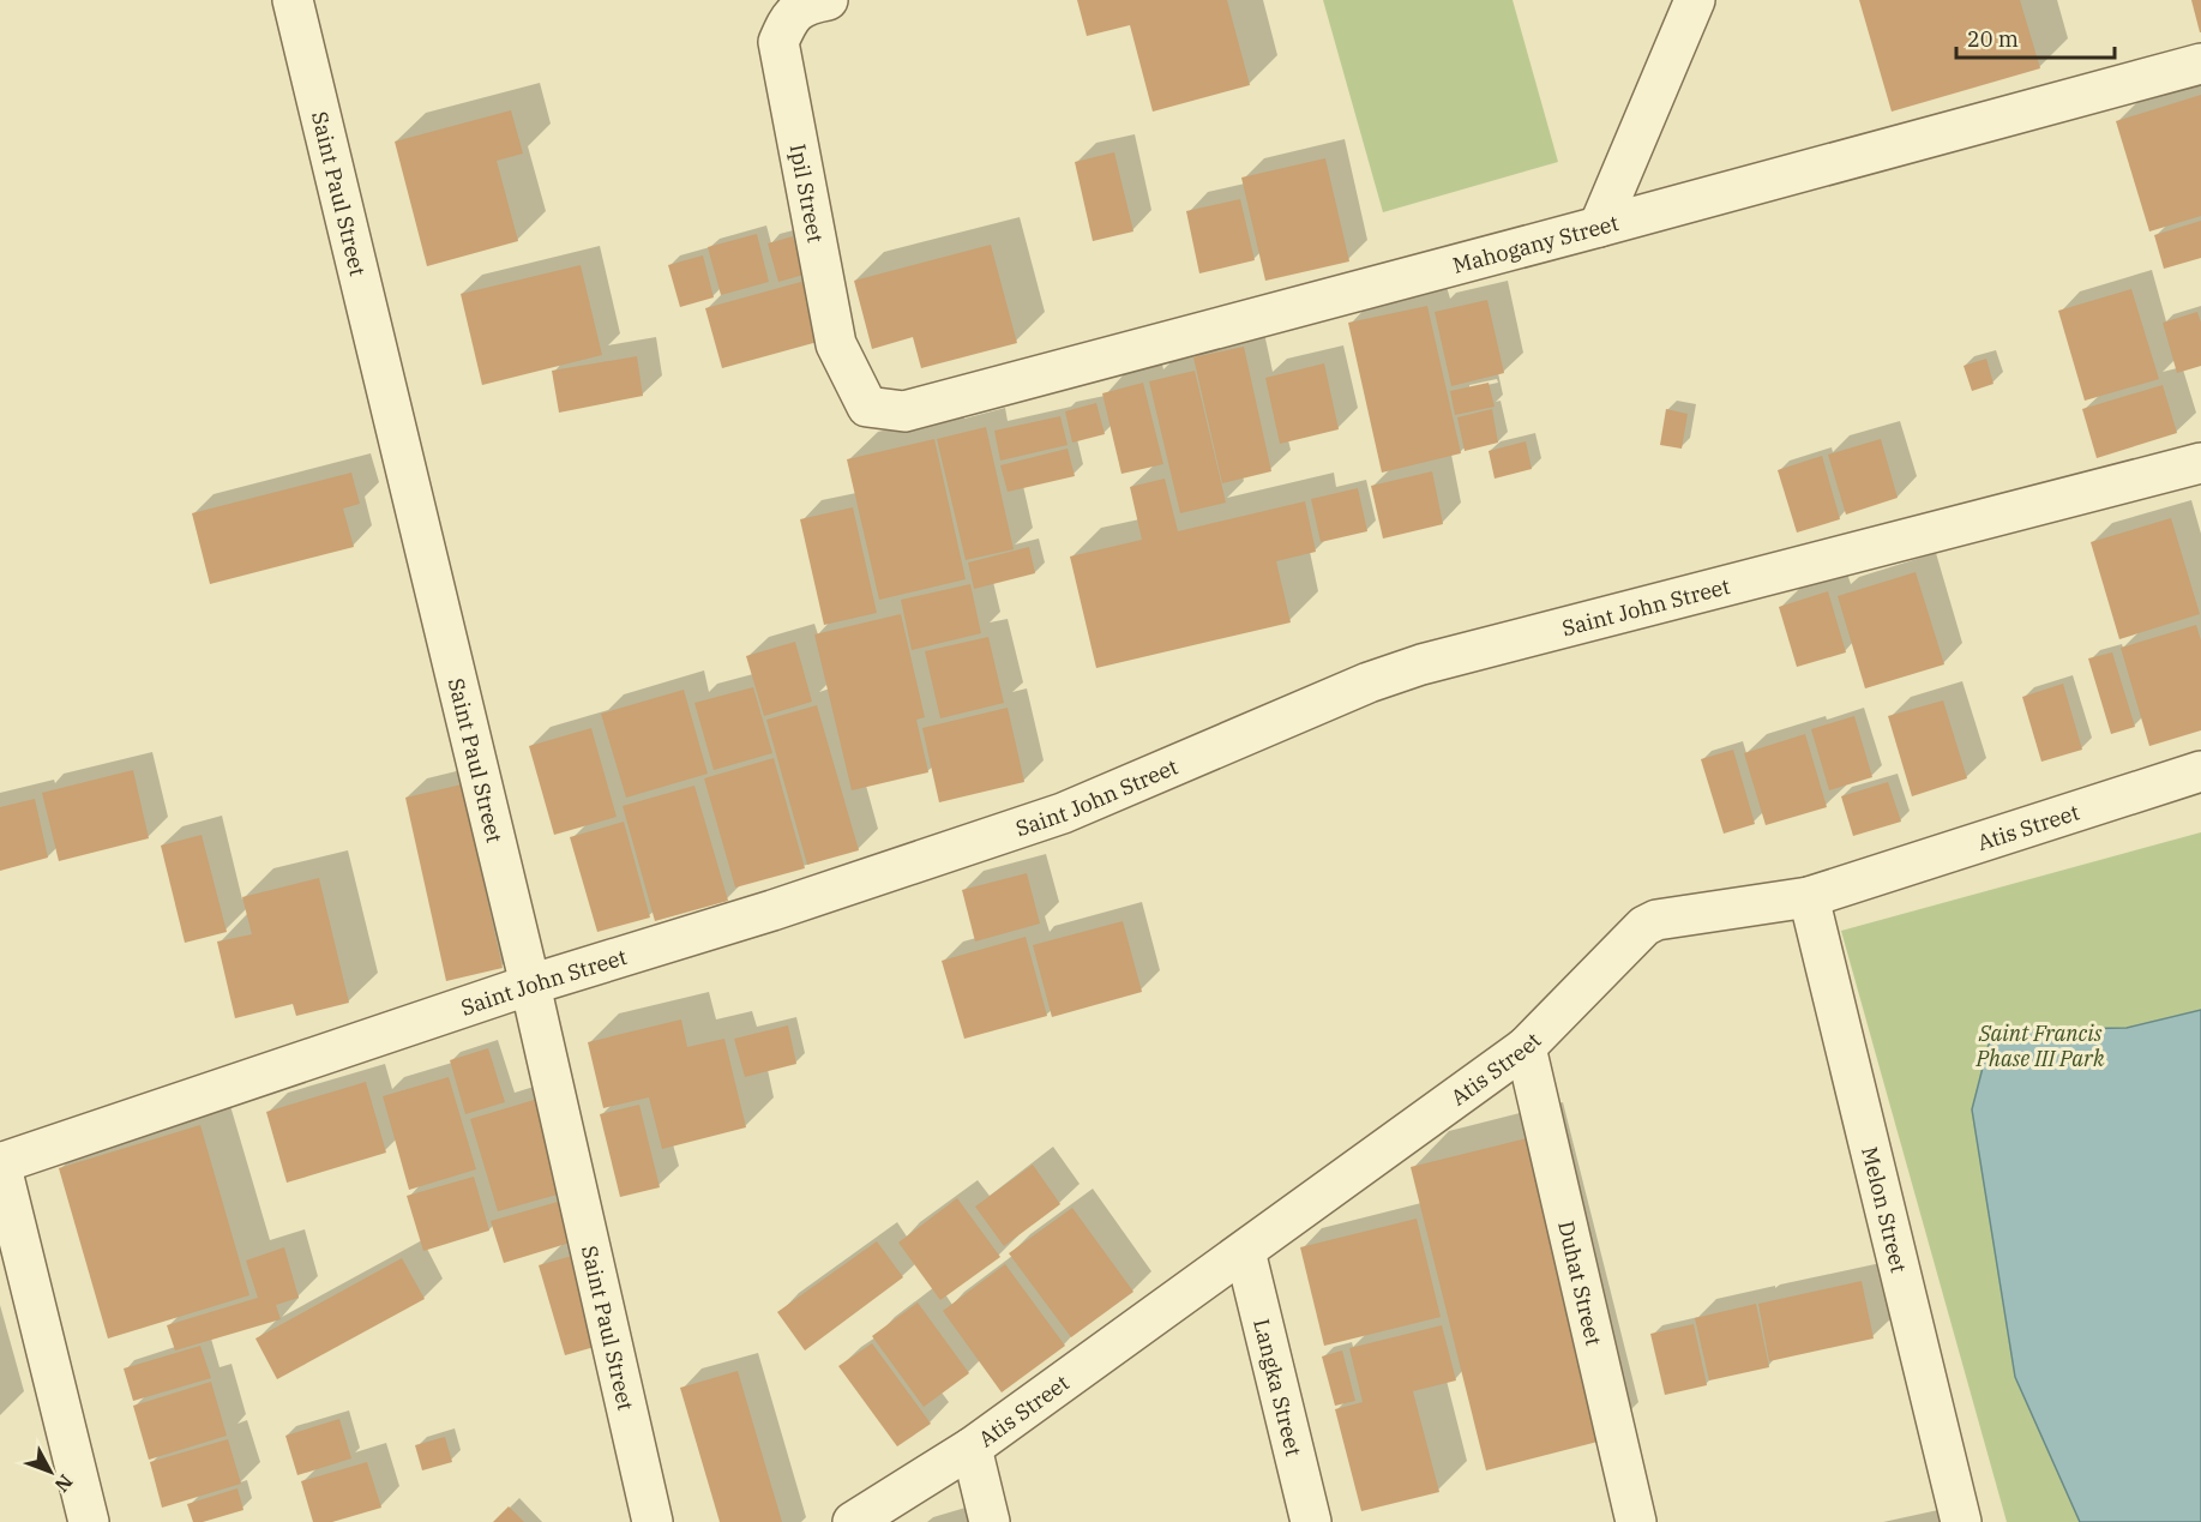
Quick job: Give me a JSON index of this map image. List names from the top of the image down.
{
  "streets": {
    "street": [
      "Saint Paul Street",
      "Ipil Street",
      "Mahogany Street",
      "Saint John Street",
      "Atis Street",
      "Melon Street",
      "Duhat Street",
      "Langka Street"
    ]
  },
  "crossings": [
    ["Saint Paul Street", "Saint John Street"],
    ["Ipil Street", "Mahogany Street"],
    ["Atis Street", "Melon Street"],
    ["Atis Street", "Duhat Street"],
    ["Atis Street", "Langka Street"]
  ],
  "parks": ["Saint Francis Phase III Park"],
  "scale_bar": "20 m",
  "north": "bottom right"
}
